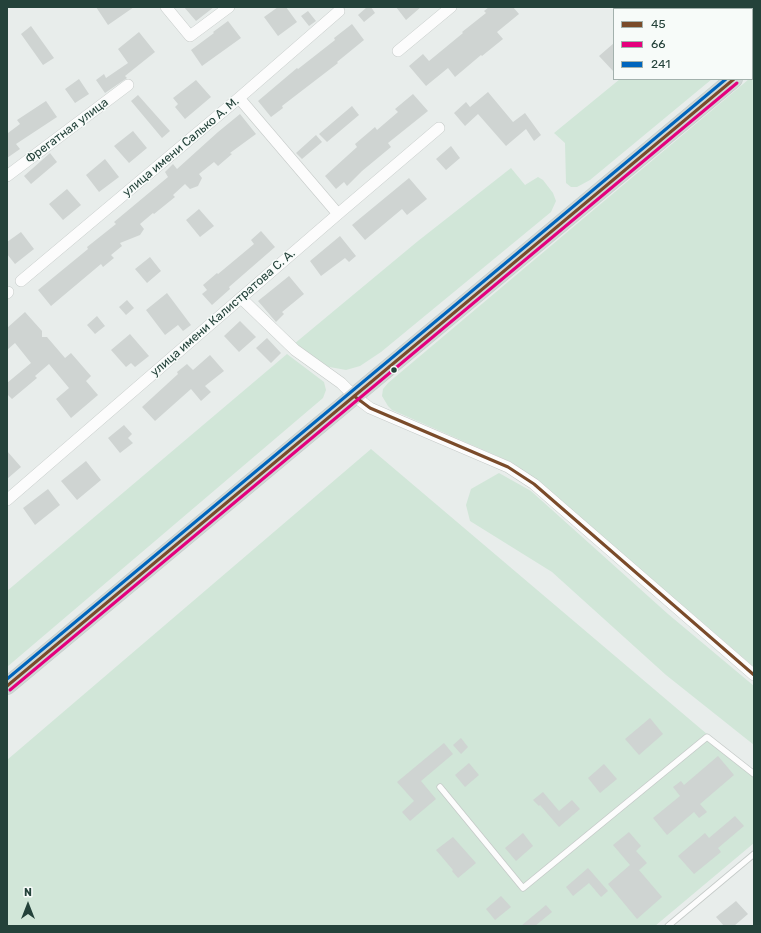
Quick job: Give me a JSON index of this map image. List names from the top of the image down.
{
  "streets": {
    "street": ["Фрегатная улица", "улица имени Салько А. М.", "улица имени Калистратова С. А."]
  },
  "lines": ["transit line 45", "transit line 241", "transit line 66"],
  "legend": ["45", "66", "241"],
  "north": "top"
}
